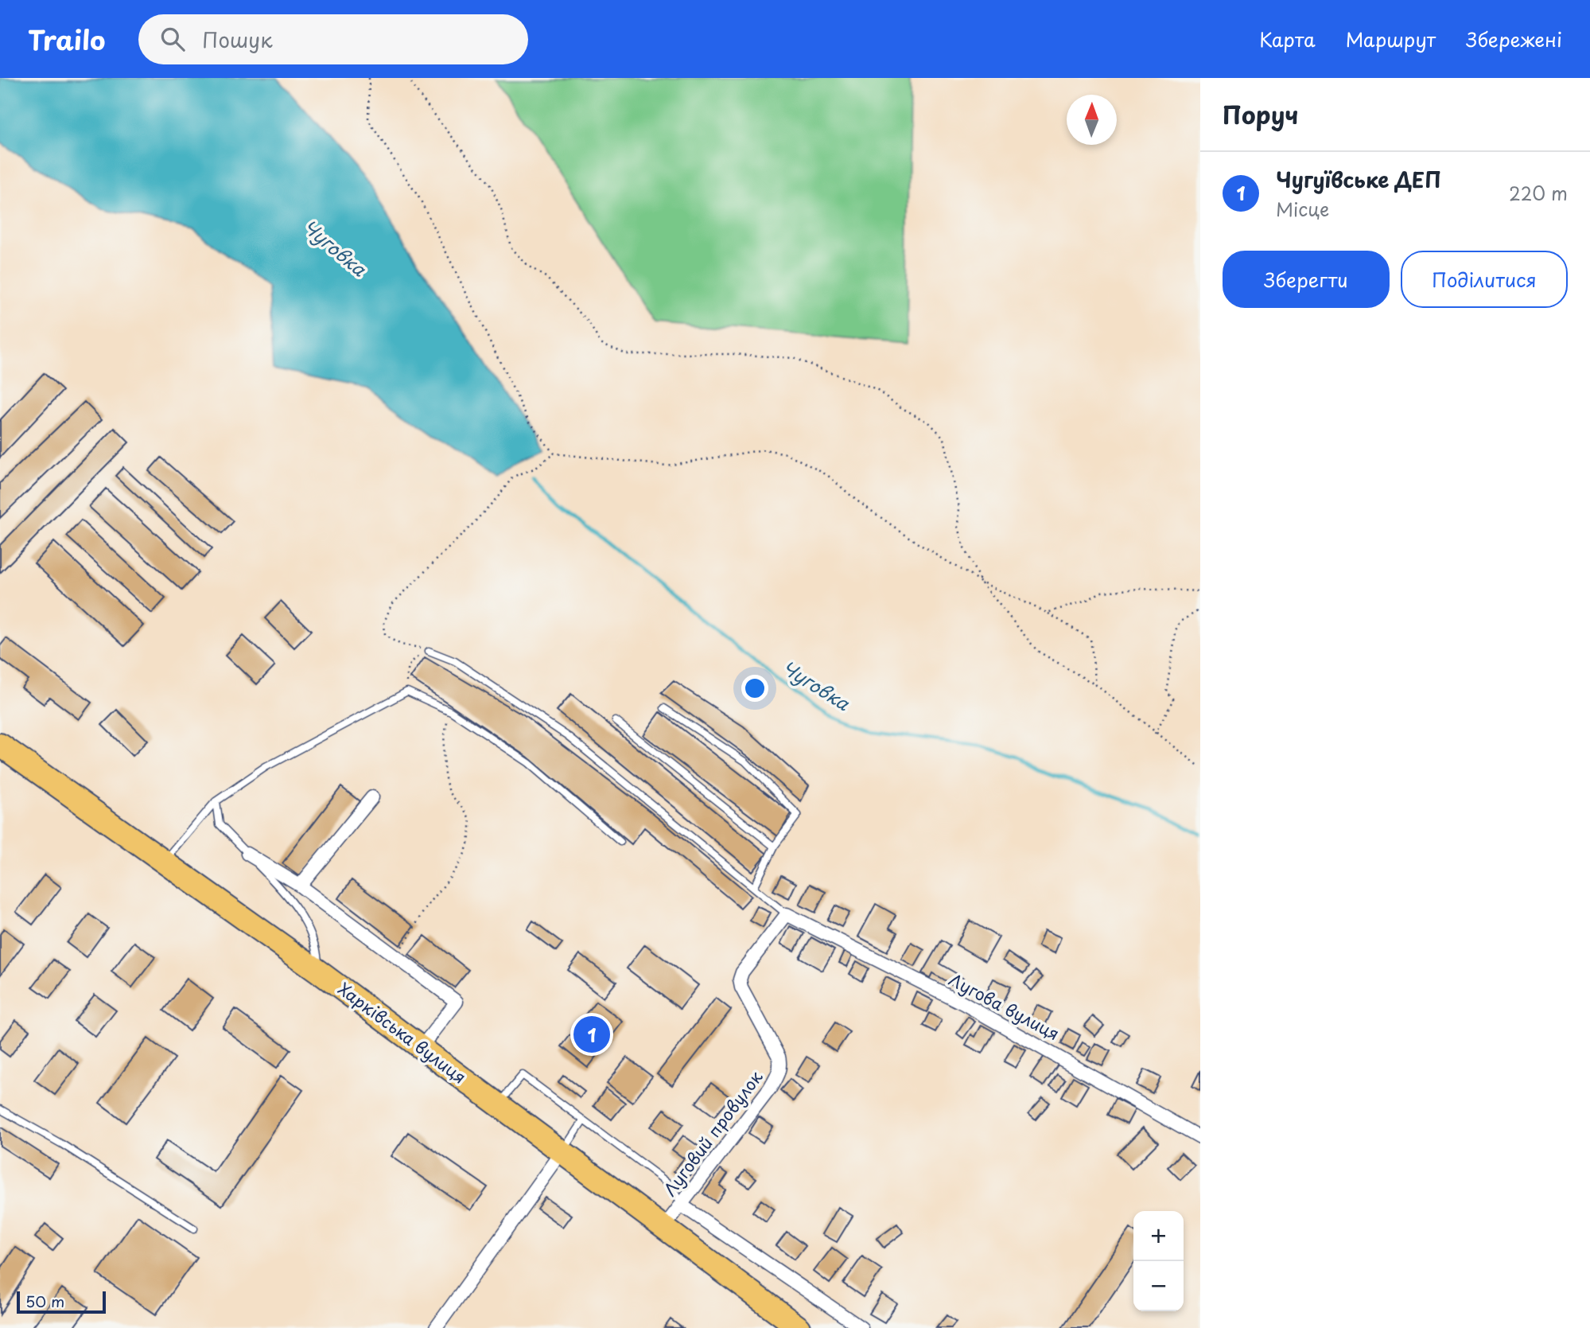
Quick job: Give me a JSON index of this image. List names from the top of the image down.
{
  "streets": {
    "highway": ["Харківська вулиця"],
    "street": ["Лугова вулиця", "Луговий провулок"]
  },
  "crossings": [
    ["Лугова вулиця", "Луговий провулок"],
    ["Харківська вулиця", "Луговий провулок"]
  ],
  "water": ["Чуговка"],
  "scale_bar": "50 m",
  "north": "top",
  "page": {
    "header": "Trailo",
    "search": "Пошук",
    "nav": ["Карта", "Маршрут", "Збережені"],
    "heading": "Поруч",
    "list": [
      {
        "mark": "1",
        "name": "Чугуївське ДЕП",
        "note": "Місце",
        "value": "220 m"
      }
    ],
    "buttons": ["Зберегти", "Поділитися"],
    "pins": "1",
    "map_buttons": ["+", "−"],
    "scale": "50 m"
  }
}
